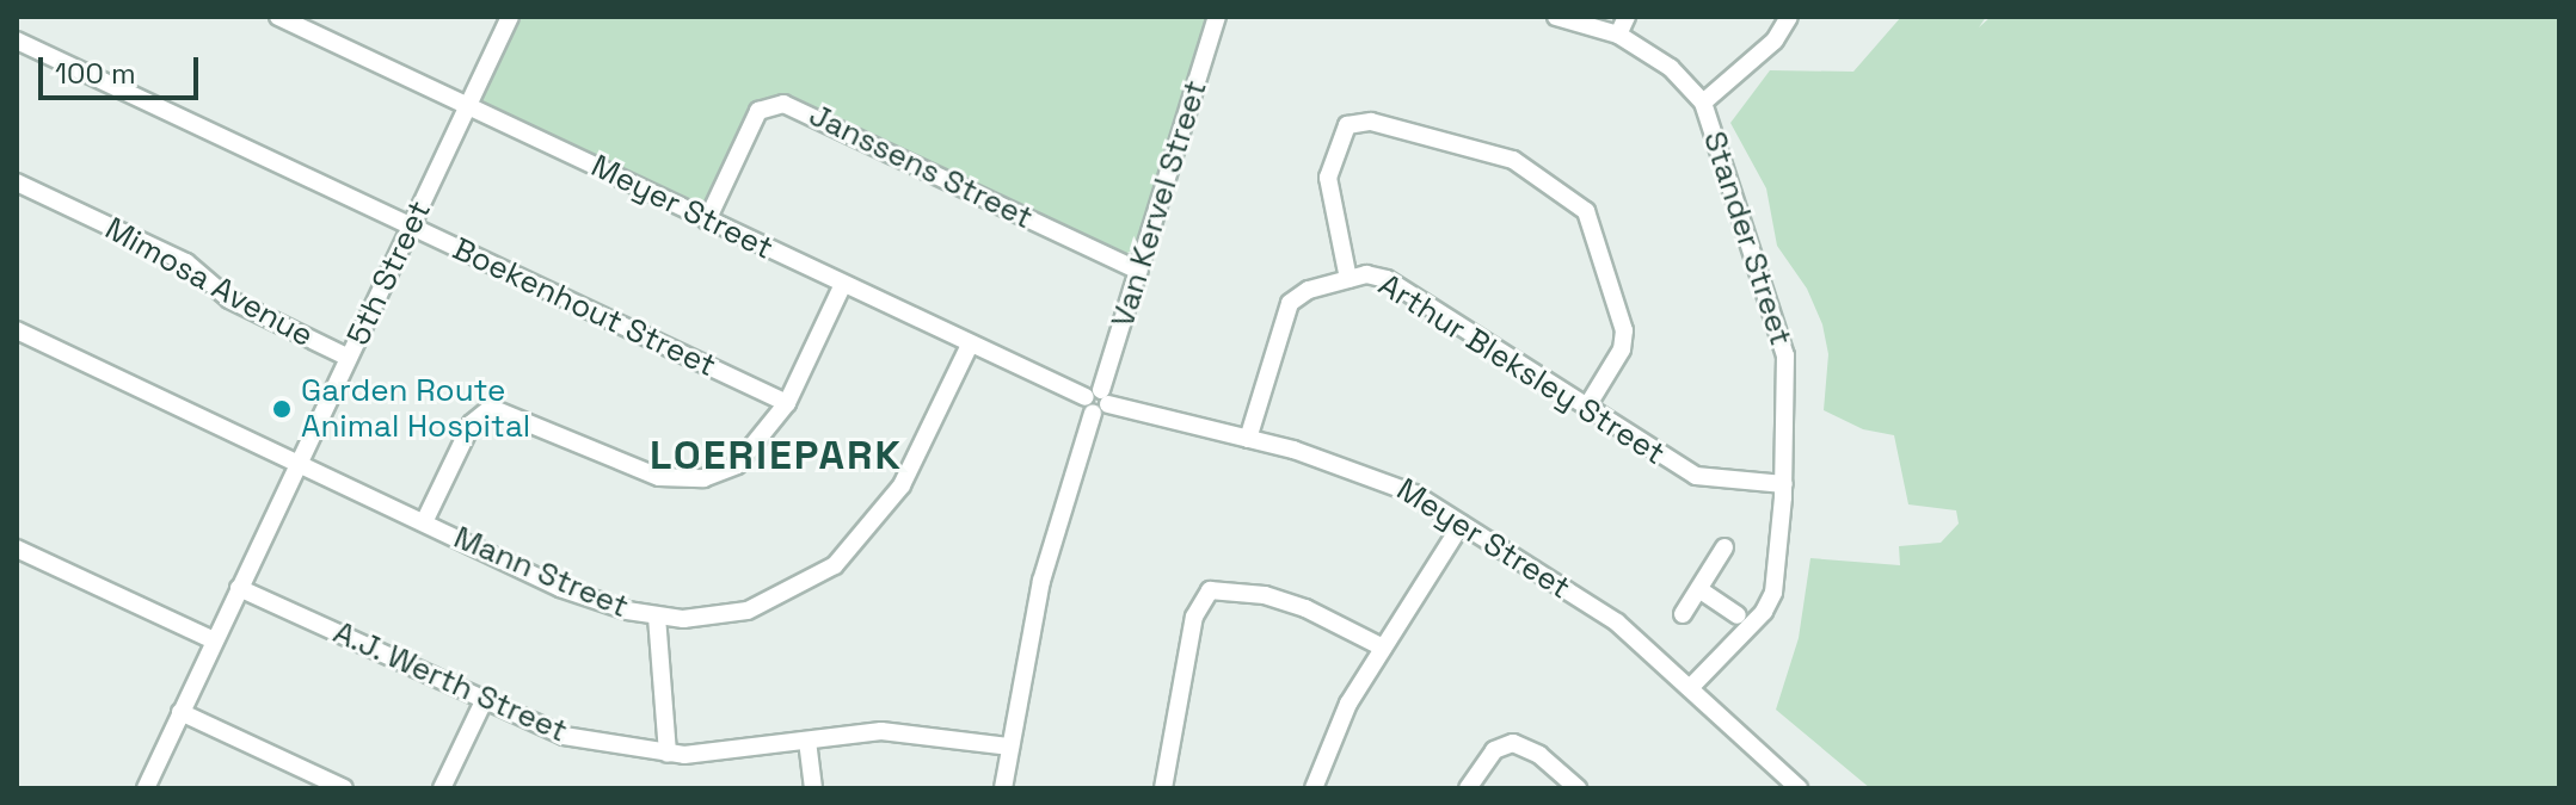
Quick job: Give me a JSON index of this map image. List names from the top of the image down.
{
  "streets": {
    "street": [
      "Janssens Street",
      "Van Kervel Street",
      "Meyer Street",
      "Stander Street",
      "5th Street",
      "Mimosa Avenue",
      "Boekenhout Street",
      "Arthur Bleksley Street",
      "Mann Street",
      "A.J. Werth Street"
    ]
  },
  "crossings": [
    ["Janssens Street", "Van Kervel Street"],
    ["Janssens Street", "Meyer Street"],
    ["Van Kervel Street", "Meyer Street"],
    ["Van Kervel Street", "A.J. Werth Street"],
    ["Meyer Street", "Stander Street"],
    ["Meyer Street", "5th Street"],
    ["Meyer Street", "Arthur Bleksley Street"],
    ["Meyer Street", "Mann Street"],
    ["Stander Street", "Arthur Bleksley Street"],
    ["5th Street", "Mimosa Avenue"],
    ["5th Street", "Boekenhout Street"],
    ["5th Street", "Mann Street"],
    ["5th Street", "A.J. Werth Street"]
  ],
  "districts": ["LOERIEPARK"],
  "places": ["Garden Route Animal Hospital"],
  "scale_bar": "100 m"
}
